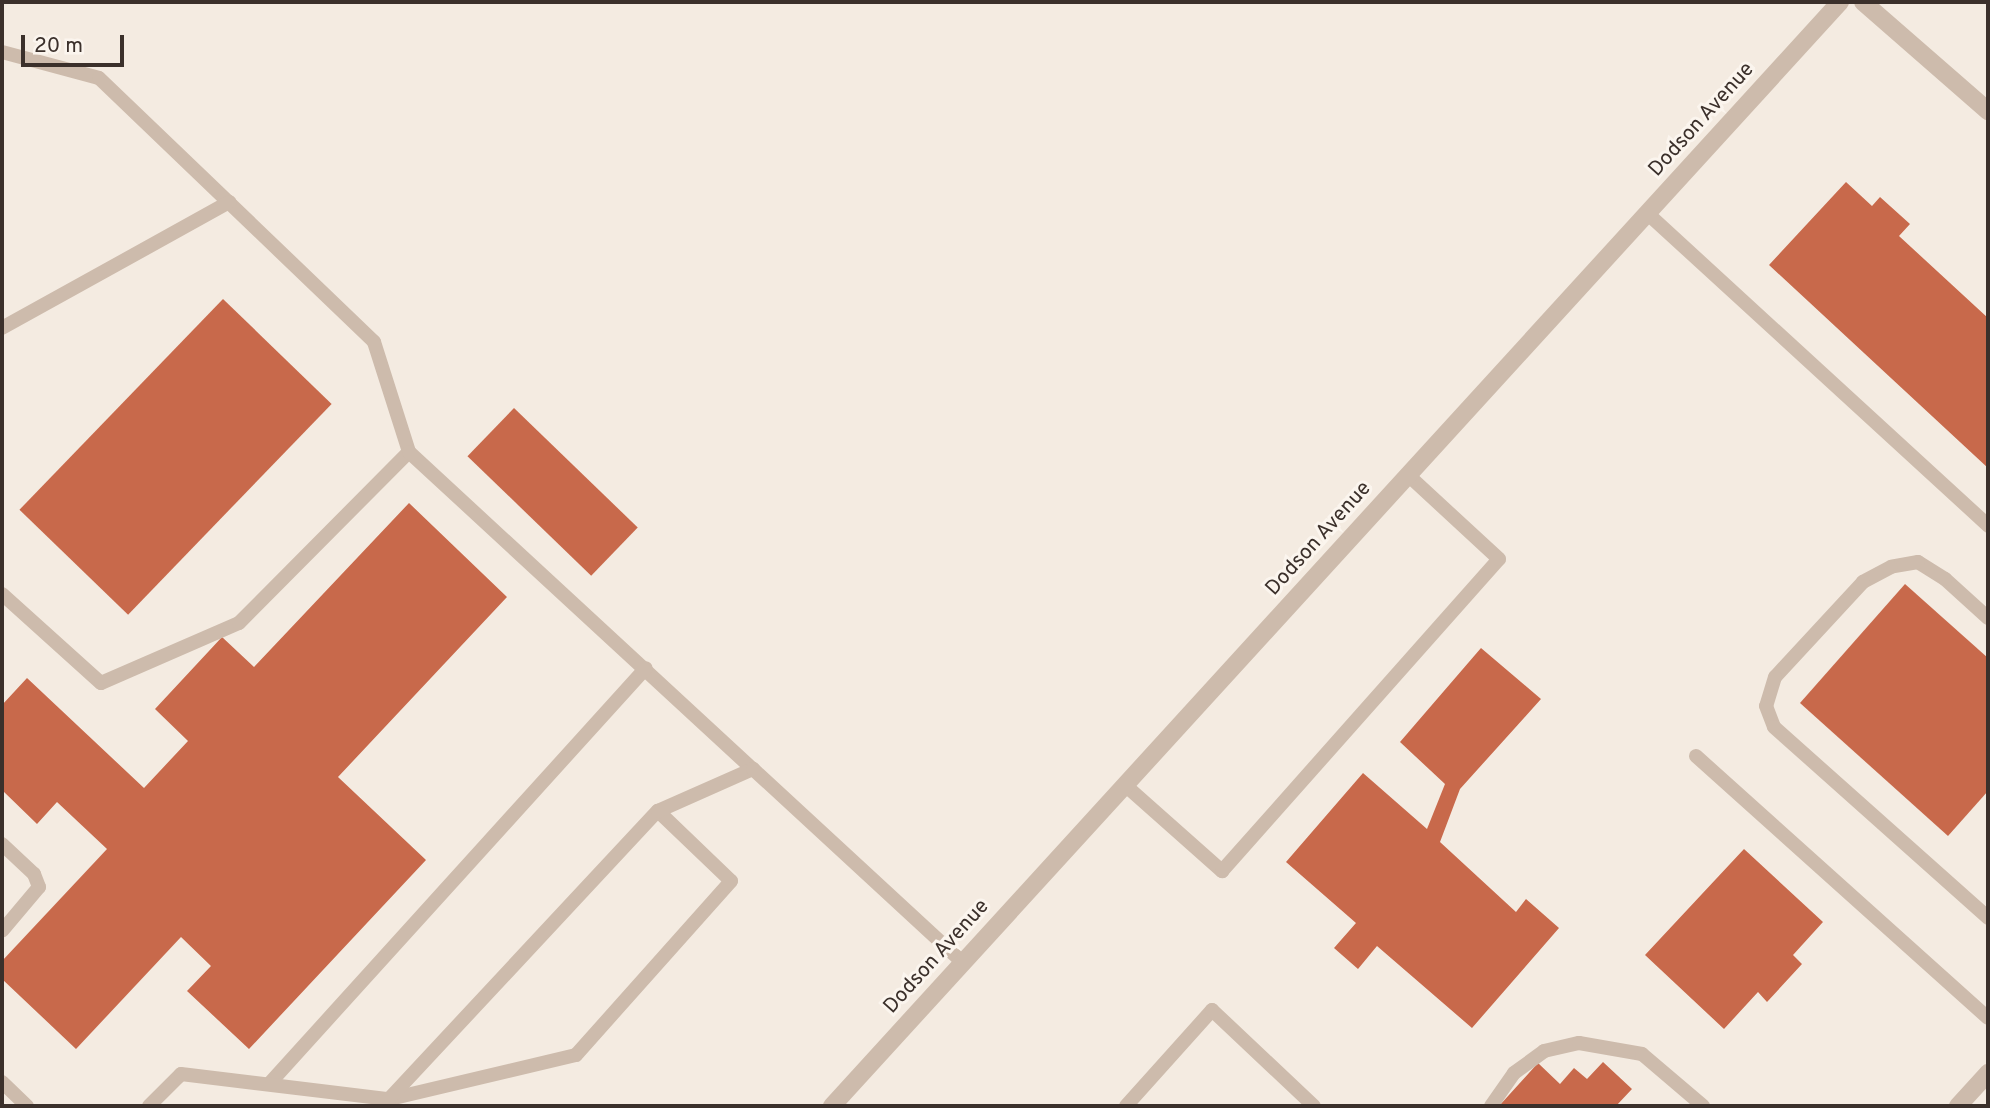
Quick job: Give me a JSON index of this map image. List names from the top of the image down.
{
  "streets": {
    "street": ["Dodson Avenue"]
  },
  "scale_bar": "20 m"
}
